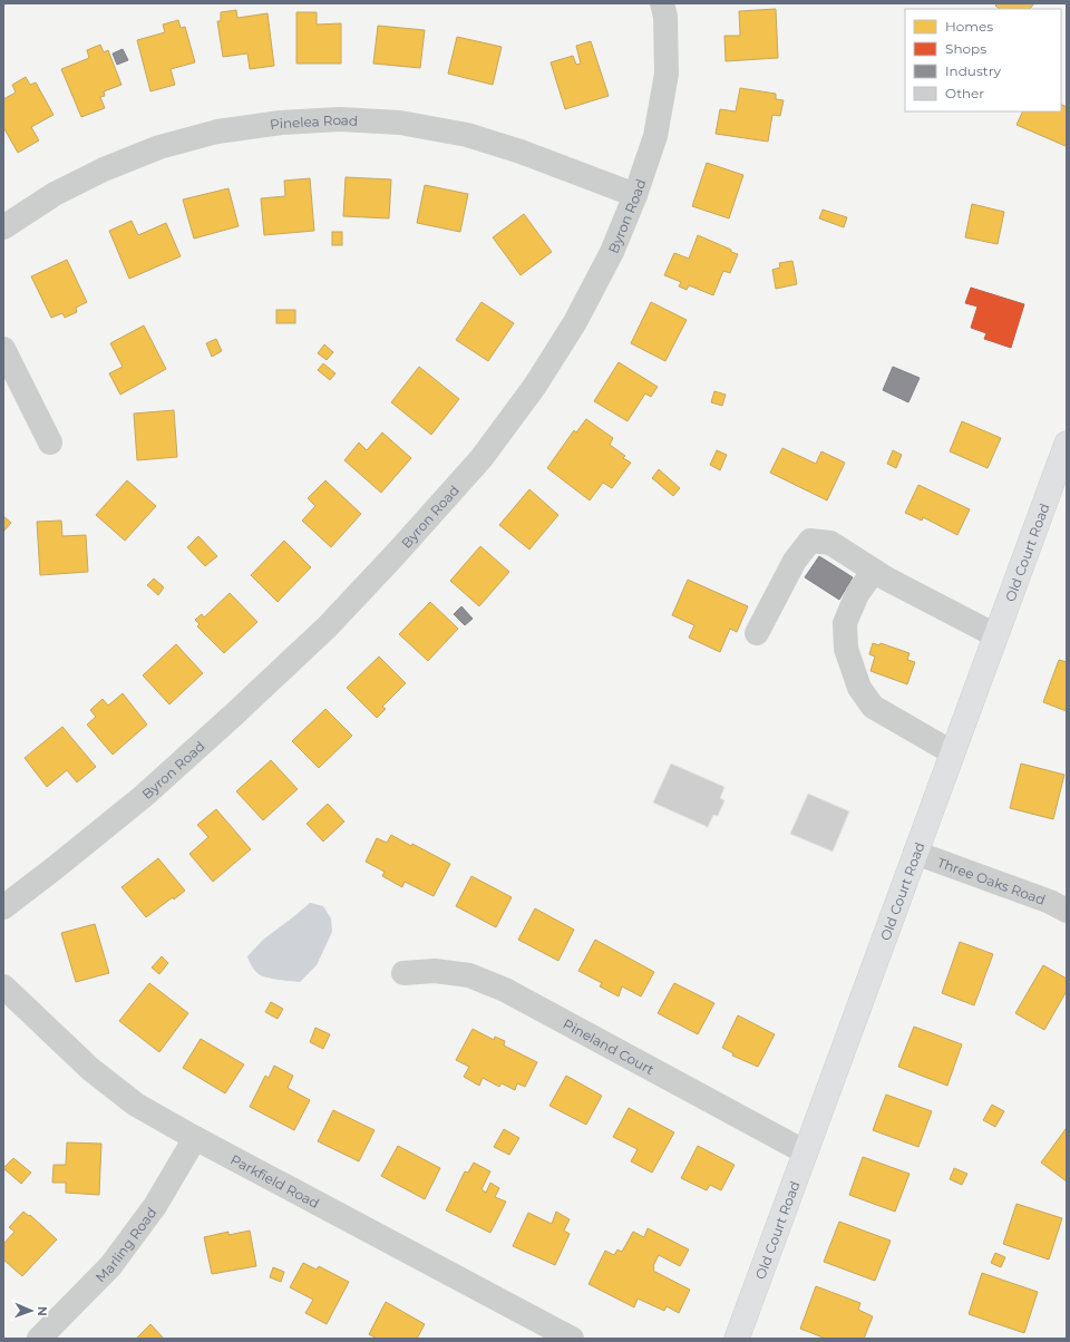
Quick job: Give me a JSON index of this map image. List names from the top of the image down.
{
  "streets": {
    "main road": ["Old Court Road"],
    "street": [
      "Pinelea Road",
      "Byron Road",
      "Three Oaks Road",
      "Pineland Court",
      "Parkfield Road",
      "Marling Road"
    ]
  },
  "crossings": [
    ["Pinelea Road", "Byron Road"],
    ["Old Court Road", "Three Oaks Road"],
    ["Old Court Road", "Pineland Court"],
    ["Parkfield Road", "Marling Road"]
  ],
  "legend": [
    "Homes",
    "Shops",
    "Industry",
    "Other"
  ],
  "north": "right"
}
